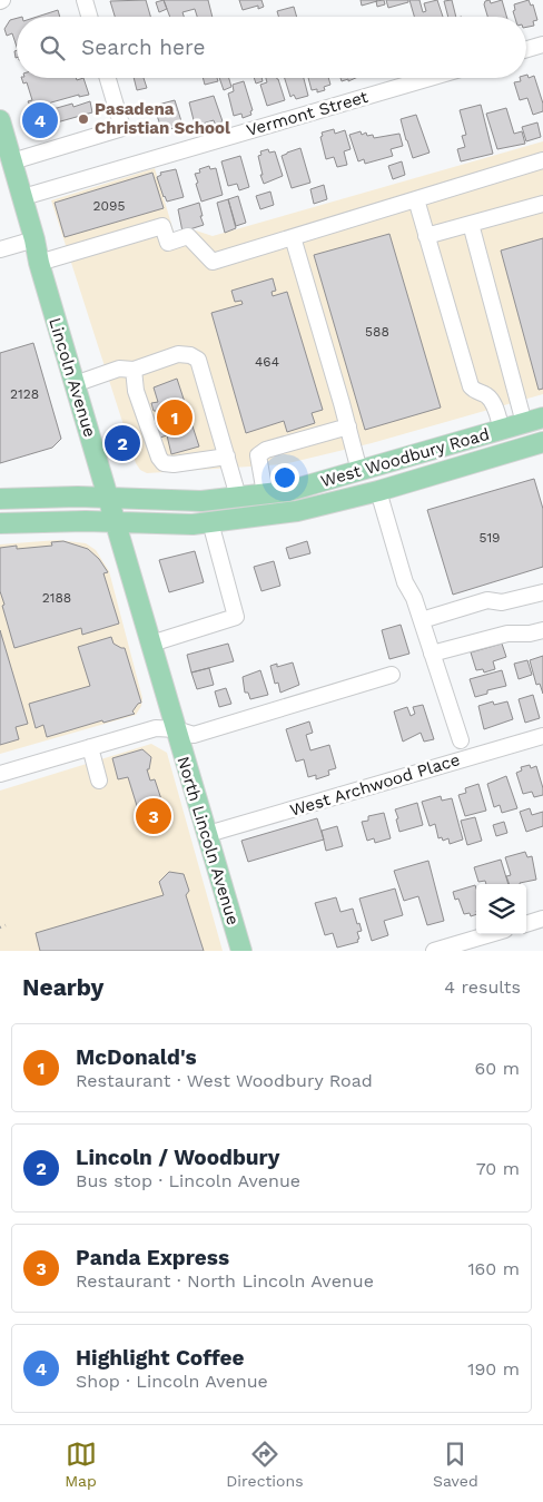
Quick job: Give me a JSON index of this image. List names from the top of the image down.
{
  "streets": {
    "main road": ["Lincoln Avenue", "West Woodbury Road", "North Lincoln Avenue"],
    "street": ["Vermont Street", "West Archwood Place"]
  },
  "crossings": [
    ["Vermont Street", "Lincoln Avenue"],
    ["Lincoln Avenue", "West Woodbury Road"],
    ["Lincoln Avenue", "North Lincoln Avenue"],
    ["West Archwood Place", "North Lincoln Avenue"]
  ],
  "places": ["Pasadena Christian School"],
  "house_numbers": [
    "2095",
    "588",
    "464",
    "2128",
    "519",
    "2188"
  ],
  "page": {
    "search": "Search here",
    "pins": [
      "4",
      "1",
      "2",
      "3"
    ],
    "heading": ["Nearby", "4 results"],
    "list": [
      {
        "mark": "1",
        "name": "McDonald's",
        "note": "Restaurant · West Woodbury Road",
        "value": "60 m"
      },
      {
        "mark": "2",
        "name": "Lincoln / Woodbury",
        "note": "Bus stop · Lincoln Avenue",
        "value": "70 m"
      },
      {
        "mark": "3",
        "name": "Panda Express",
        "note": "Restaurant · North Lincoln Avenue",
        "value": "160 m"
      },
      {
        "mark": "4",
        "name": "Highlight Coffee",
        "note": "Shop · Lincoln Avenue",
        "value": "190 m"
      }
    ],
    "nav": ["Map", "Directions", "Saved"]
  }
}
